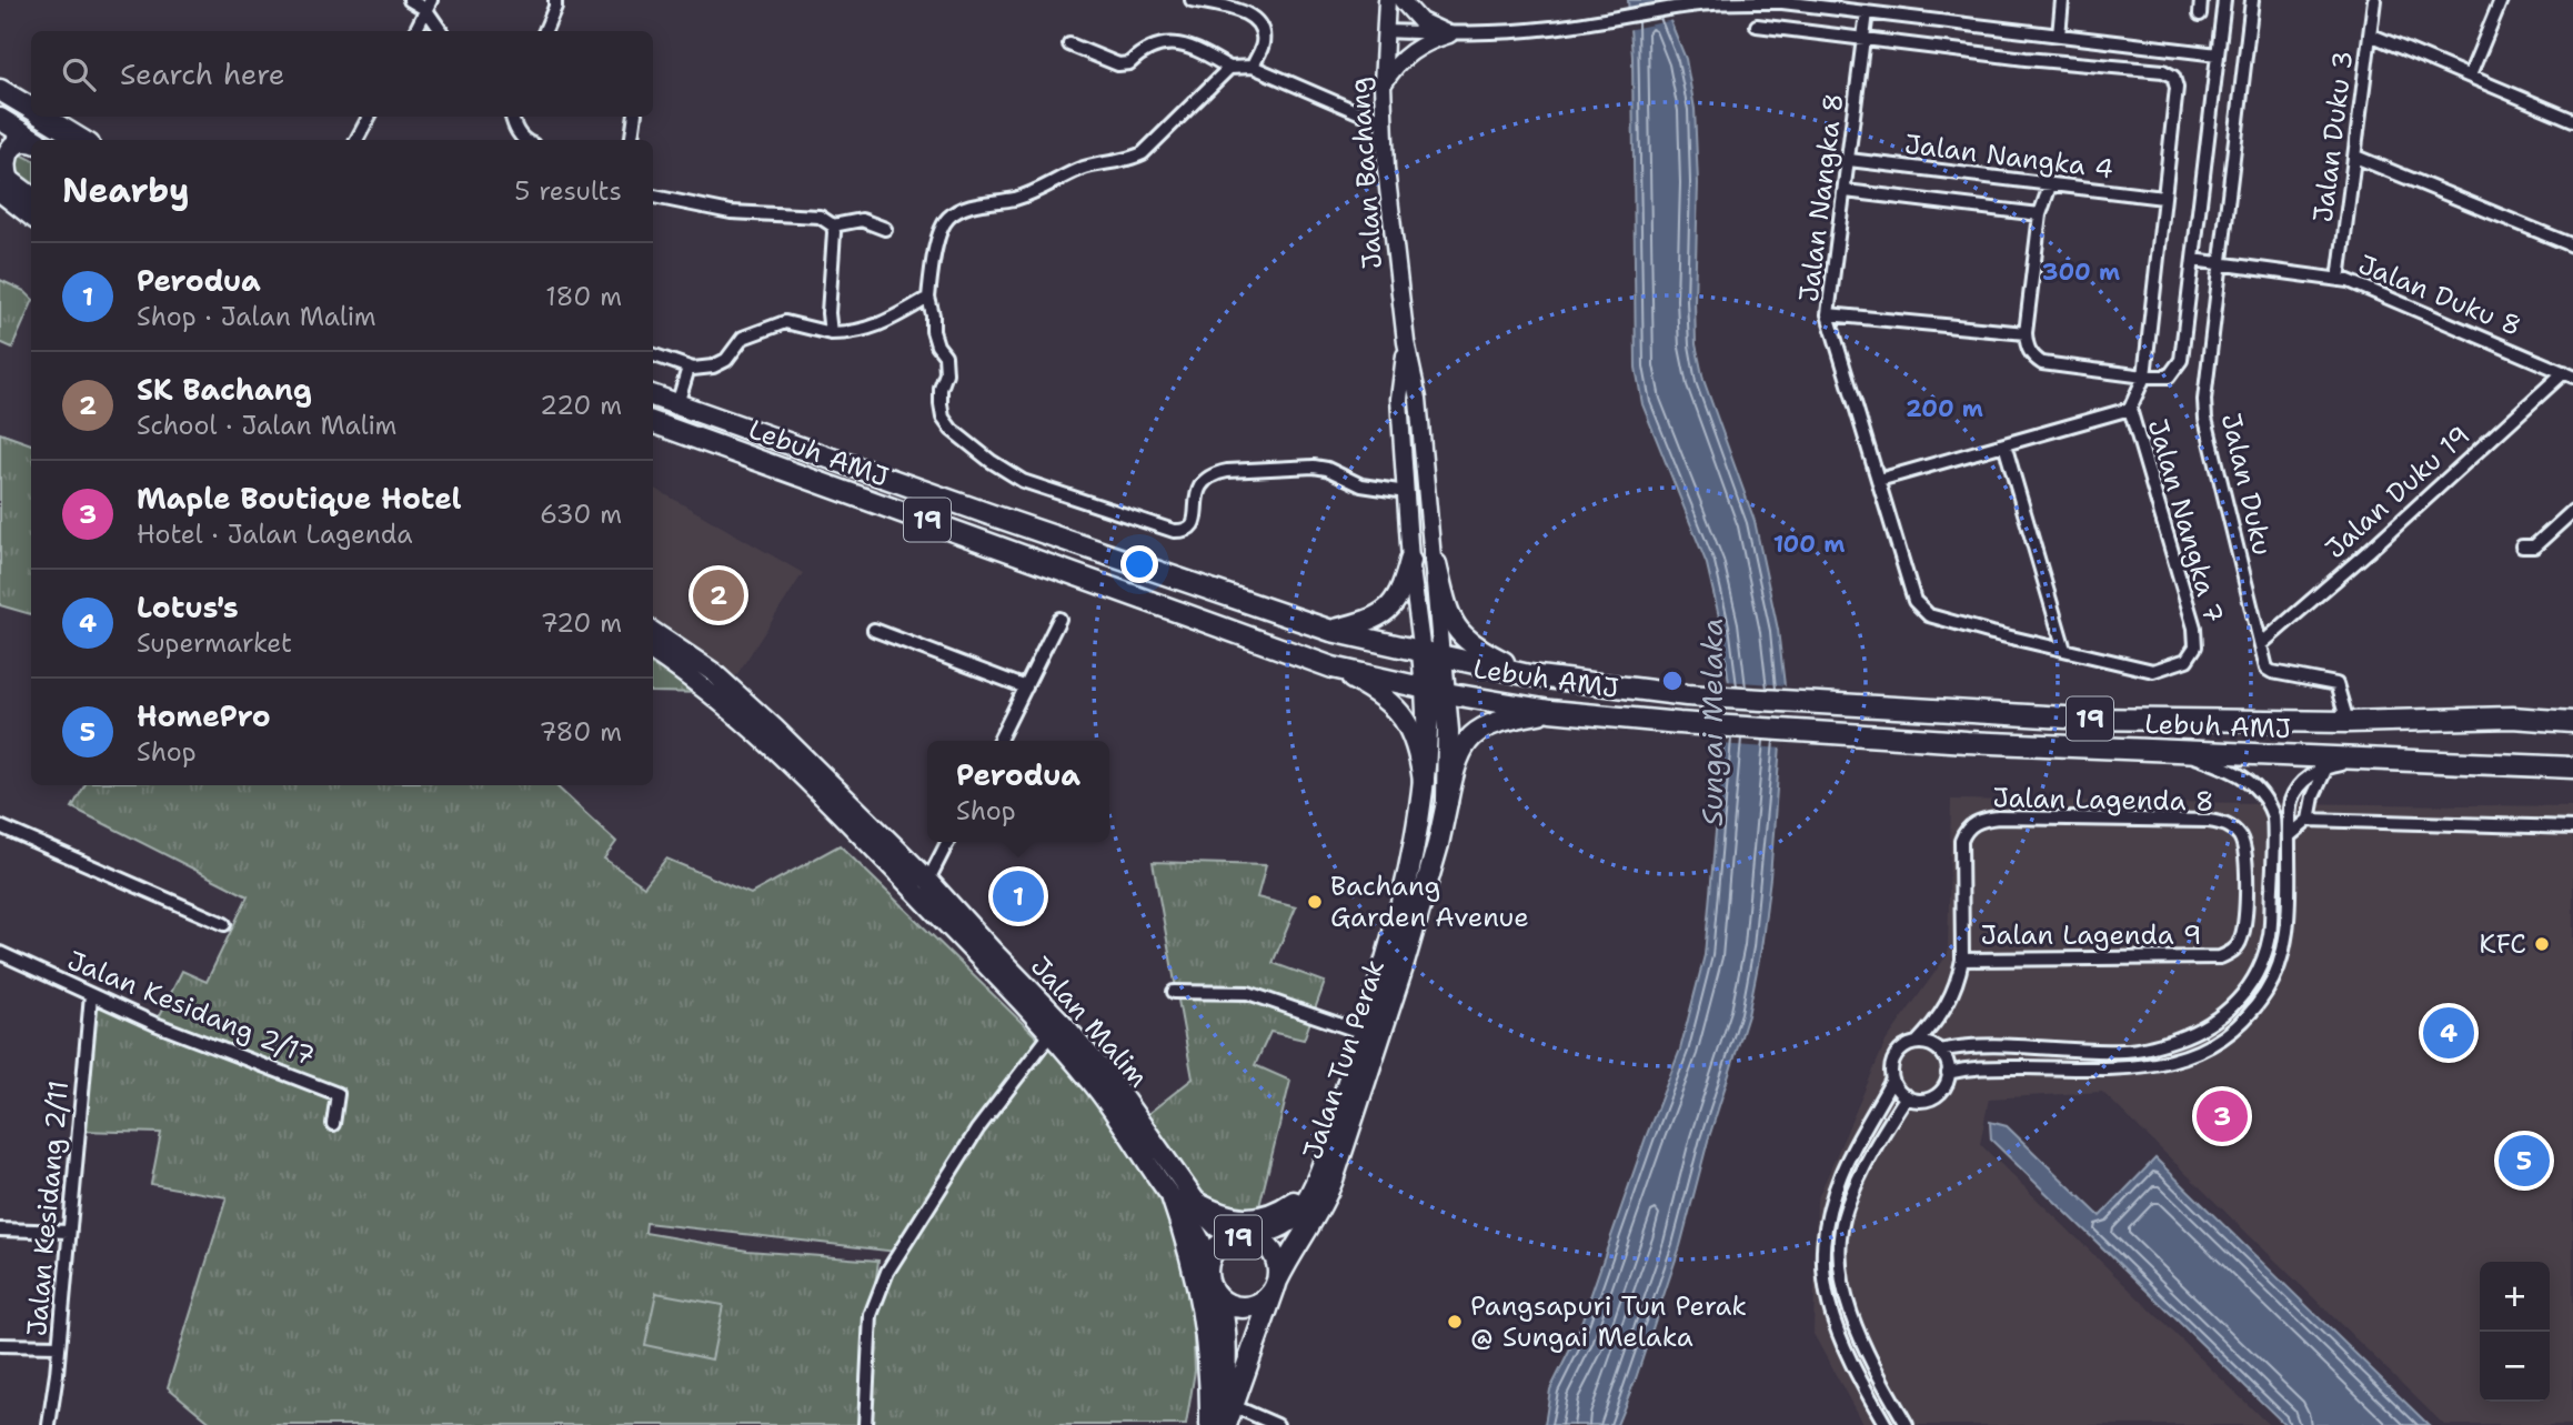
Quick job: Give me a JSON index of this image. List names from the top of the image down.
{
  "streets": {
    "main road": [
      "Lebuh AMJ",
      "19",
      "Jalan Malim",
      "Jalan Tun Perak"
    ],
    "street": [
      "Jalan Duku 3",
      "Jalan Nangka 4",
      "Jalan Bachang",
      "Jalan Nangka 8",
      "Jalan Duku 8",
      "Jalan Duku",
      "Jalan Duku 19",
      "Jalan Nangka 7",
      "Jalan Lagenda 8",
      "Jalan Lagenda 9",
      "Jalan Kesidang 2/17",
      "Jalan Kesidang 2/11"
    ]
  },
  "crossings": [
    ["Jalan Duku 3", "Jalan Duku 8"],
    ["Jalan Nangka 4", "Jalan Nangka 8"],
    ["Jalan Bachang", "Lebuh AMJ"],
    ["Jalan Bachang", "Jalan Tun Perak"],
    ["Jalan Nangka 8", "Jalan Nangka 7"],
    ["Jalan Duku 8", "Jalan Duku"],
    ["Jalan Duku 8", "Jalan Duku 19"],
    ["Lebuh AMJ", "Jalan Duku"],
    ["Lebuh AMJ", "Jalan Tun Perak"],
    ["Jalan Duku", "Jalan Duku 19"],
    ["19", "Jalan Malim"],
    ["19", "Jalan Tun Perak"],
    ["Jalan Lagenda 8", "Jalan Lagenda 9"],
    ["Jalan Kesidang 2/17", "Jalan Kesidang 2/11"],
    ["Jalan Malim", "Jalan Tun Perak"]
  ],
  "water": ["Sungai Melaka"],
  "places": ["Bachang Garden Avenue", "KFC", "Pangsapuri Tun Perak @ Sungai Melaka"],
  "page": {
    "search": "Search here",
    "heading": ["Nearby", "5 results"],
    "list": [
      {
        "mark": "1",
        "name": "Perodua",
        "note": "Shop · Jalan Malim",
        "value": "180 m"
      },
      {
        "mark": "2",
        "name": "SK Bachang",
        "note": "School · Jalan Malim",
        "value": "220 m"
      },
      {
        "mark": "3",
        "name": "Maple Boutique Hotel",
        "note": "Hotel · Jalan Lagenda",
        "value": "630 m"
      },
      {
        "mark": "4",
        "name": "Lotus's",
        "note": "Supermarket",
        "value": "720 m"
      },
      {
        "mark": "5",
        "name": "HomePro",
        "note": "Shop",
        "value": "780 m"
      }
    ],
    "pins": [
      "2",
      "1",
      "4",
      "3",
      "5"
    ],
    "popup": ["Perodua", "Shop"],
    "map_buttons": ["+", "−"]
  },
  "rings": ["300 m", "200 m", "100 m"]
}
